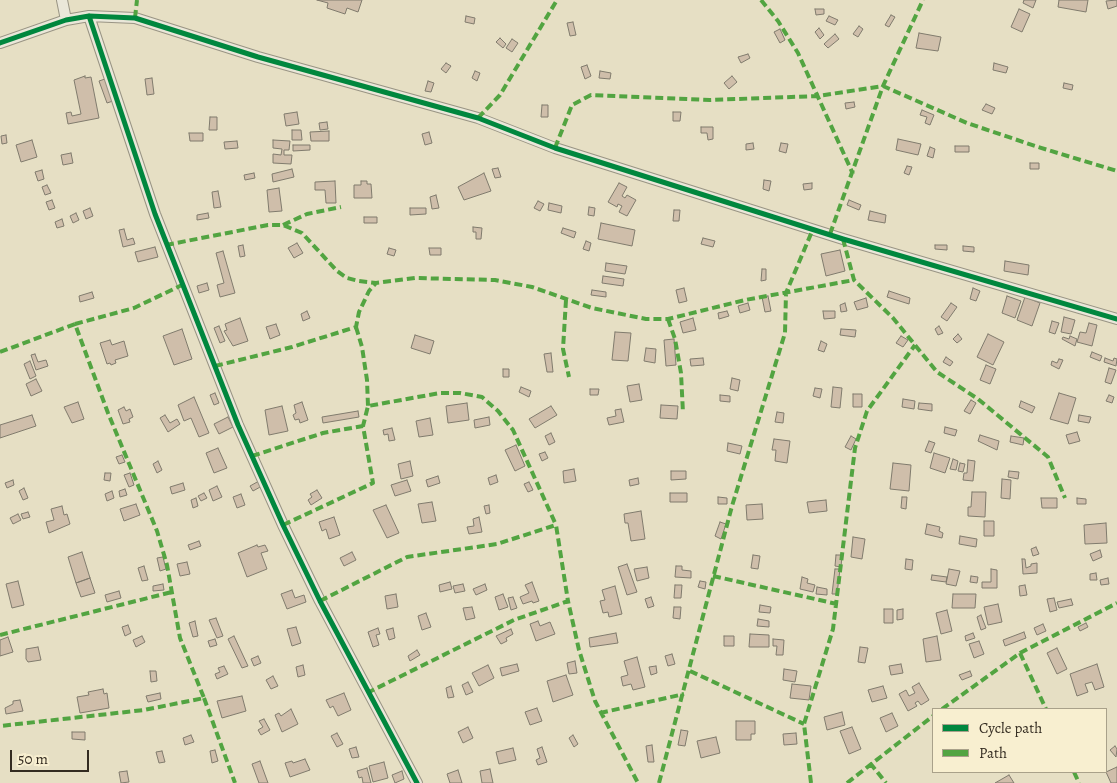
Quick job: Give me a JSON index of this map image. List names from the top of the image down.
{
  "legend": ["Cycle path", "Path"],
  "scale_bar": "50 m"
}
